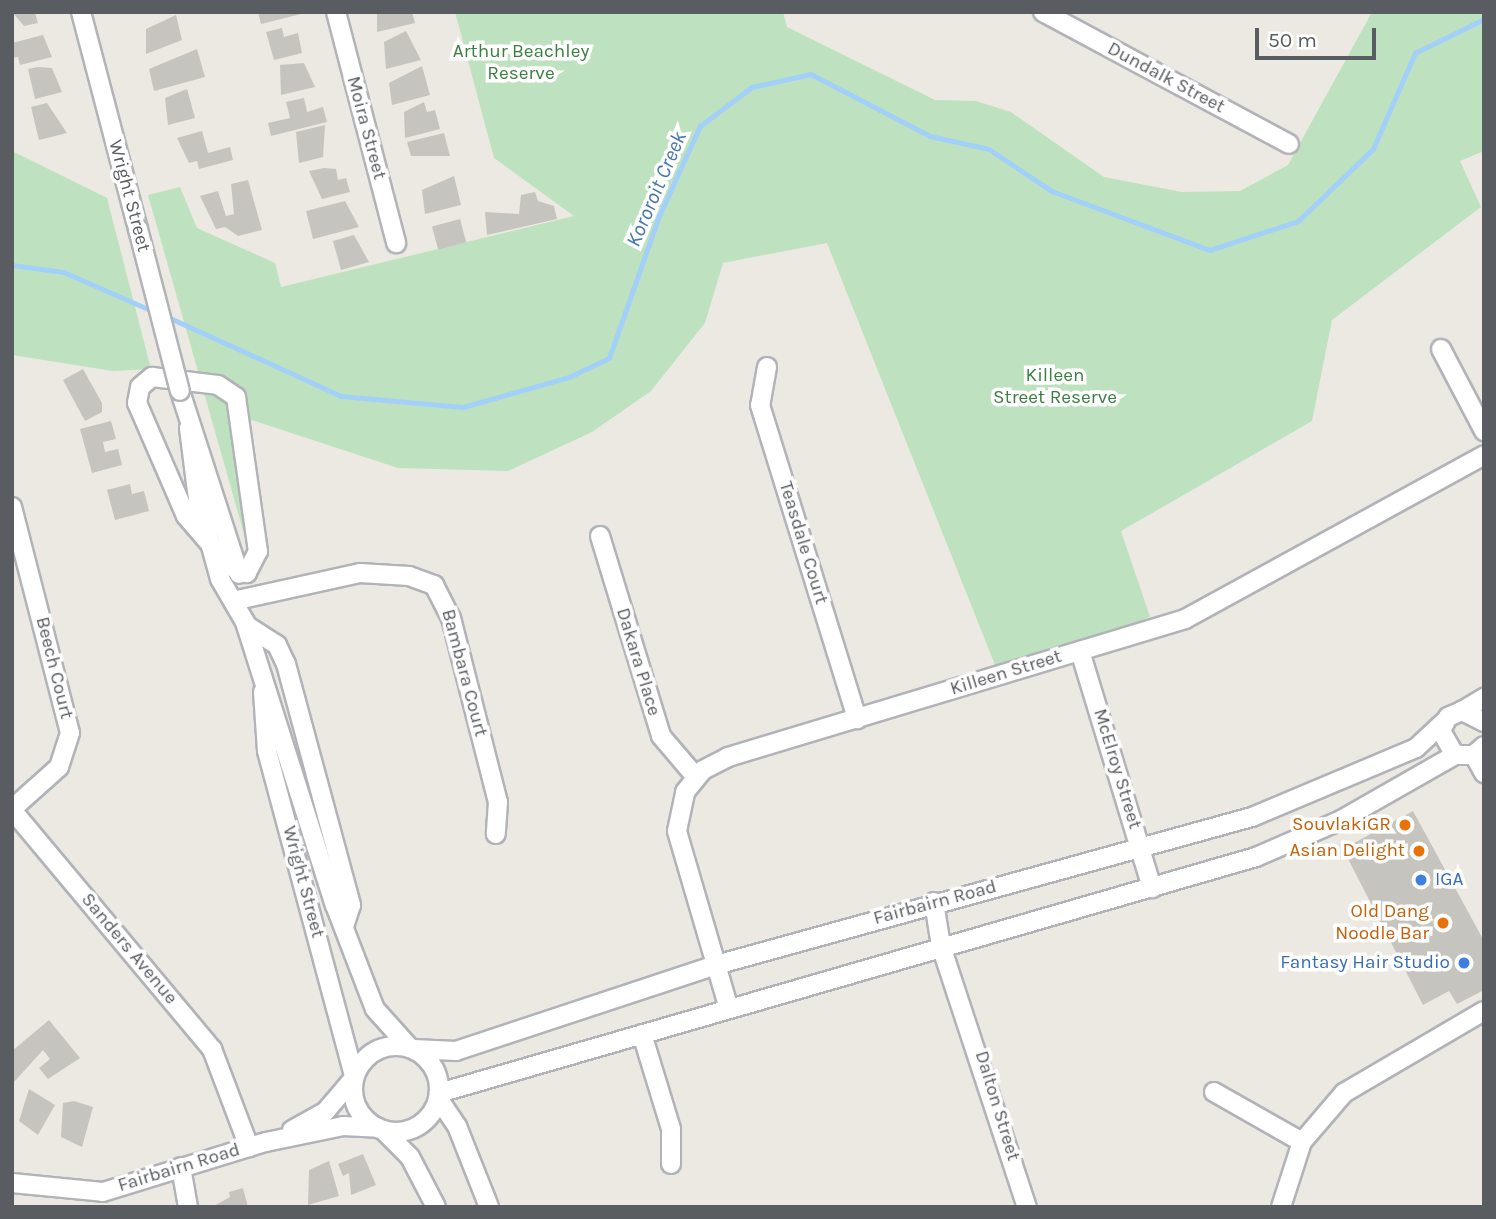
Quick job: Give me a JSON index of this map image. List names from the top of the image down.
{
  "streets": {
    "street": [
      "Dundalk Street",
      "Moira Street",
      "Wright Street",
      "Teasdale Court",
      "Dakara Place",
      "Beech Court",
      "Bambara Court",
      "Killeen Street",
      "McElroy Street",
      "Fairbairn Road",
      "Sanders Avenue",
      "Dalton Street"
    ]
  },
  "crossings": [
    ["Wright Street", "Bambara Court"],
    ["Wright Street", "Fairbairn Road"],
    ["Teasdale Court", "Killeen Street"],
    ["Dakara Place", "Killeen Street"],
    ["Beech Court", "Sanders Avenue"],
    ["Killeen Street", "McElroy Street"],
    ["McElroy Street", "Fairbairn Road"],
    ["Fairbairn Road", "Sanders Avenue"],
    ["Fairbairn Road", "Dalton Street"]
  ],
  "water": ["Kororoit Creek"],
  "parks": ["Arthur Beachley Reserve", "Killeen Street Reserve"],
  "places": [
    "SouvlakiGR",
    "Asian Delight",
    "IGA",
    "Old Dang Noodle Bar",
    "Fantasy Hair Studio"
  ],
  "scale_bar": "50 m"
}
